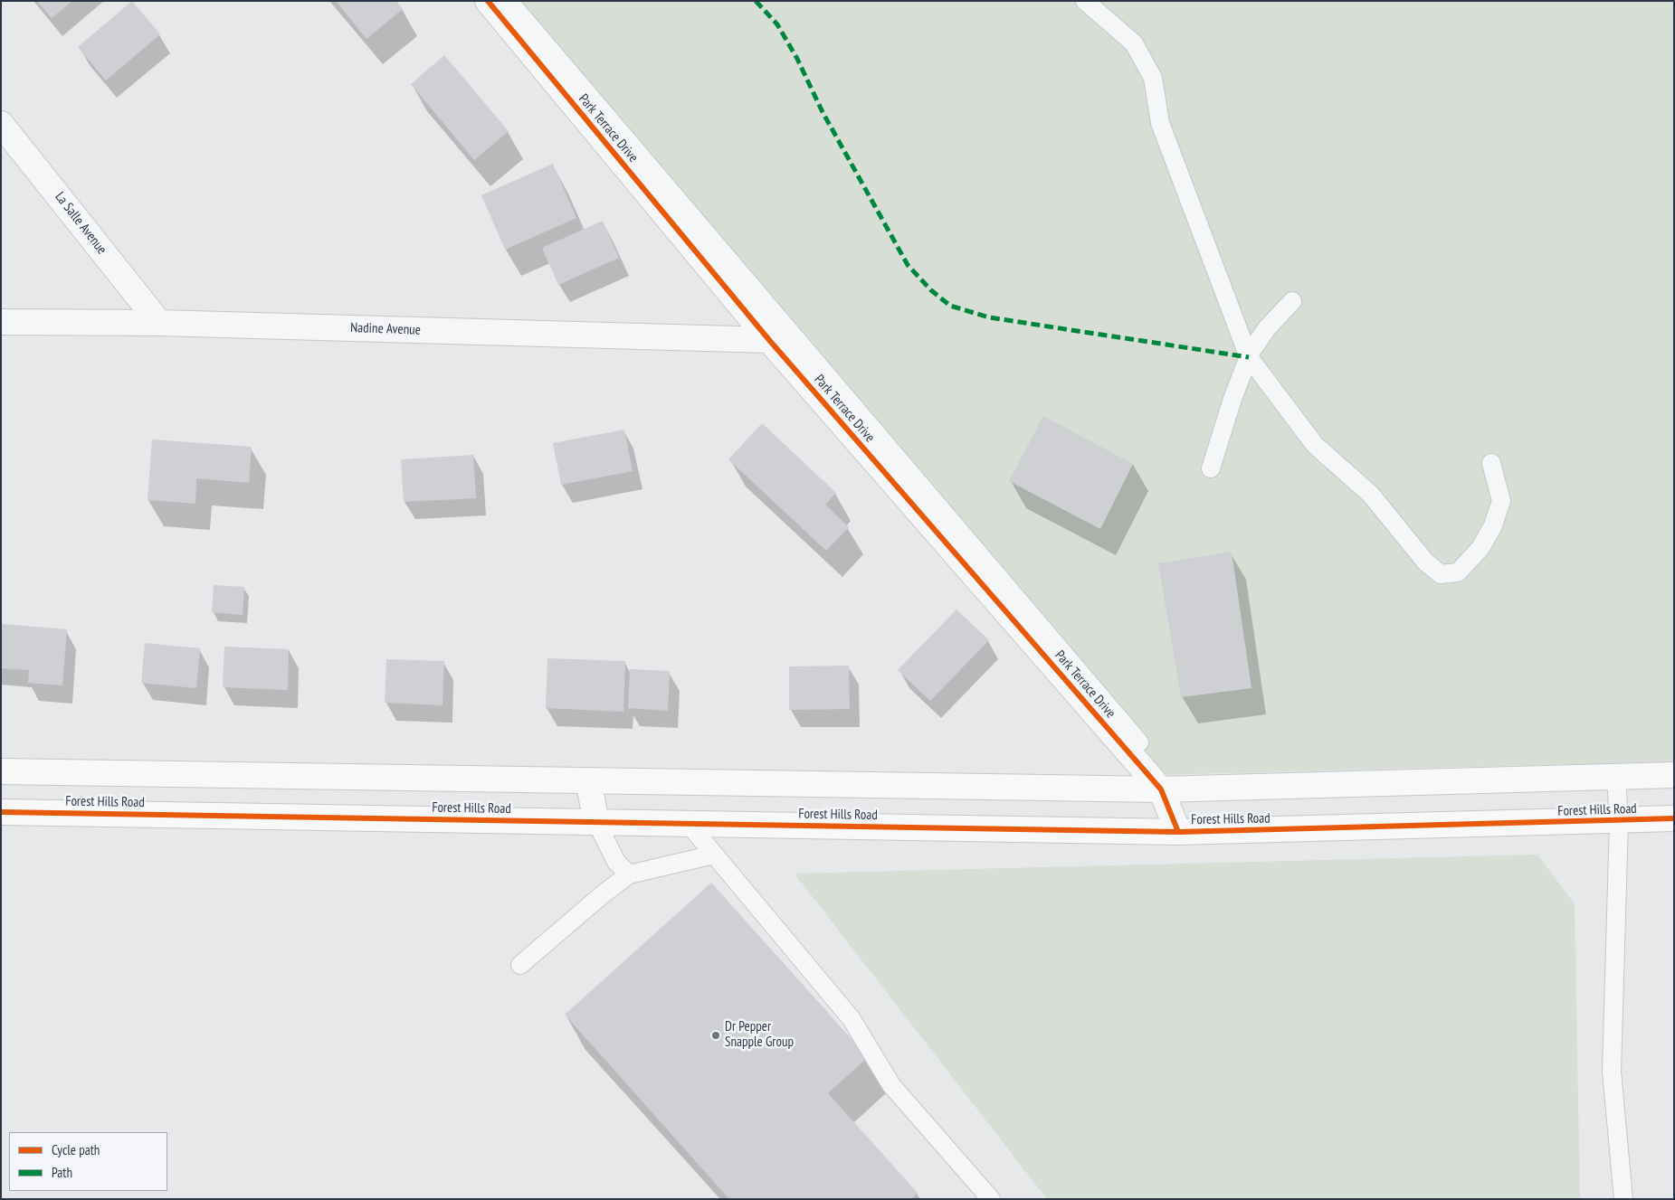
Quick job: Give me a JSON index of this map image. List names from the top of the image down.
{
  "streets": {
    "street": [
      "Park Terrace Drive",
      "La Salle Avenue",
      "Nadine Avenue",
      "Forest Hills Road"
    ]
  },
  "crossings": [
    ["Park Terrace Drive", "Nadine Avenue"],
    ["Park Terrace Drive", "Forest Hills Road"],
    ["La Salle Avenue", "Nadine Avenue"]
  ],
  "places": ["Dr Pepper Snapple Group"],
  "legend": ["Cycle path", "Path"]
}
